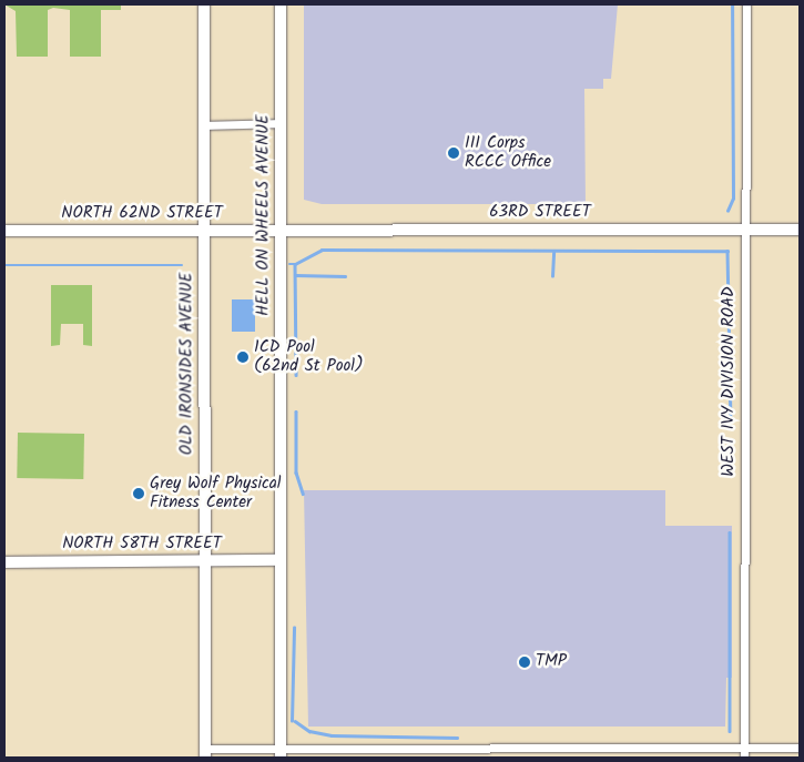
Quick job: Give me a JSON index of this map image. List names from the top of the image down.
{
  "streets": {
    "street": [
      "63RD STREET",
      "NORTH 62ND STREET",
      "HELL ON WHEELS AVENUE",
      "OLD IRONSIDES AVENUE",
      "WEST IVY DIVISION ROAD",
      "NORTH 58TH STREET"
    ]
  },
  "crossings": [
    ["63RD STREET", "NORTH 62ND STREET"],
    ["63RD STREET", "HELL ON WHEELS AVENUE"],
    ["63RD STREET", "WEST IVY DIVISION ROAD"],
    ["NORTH 62ND STREET", "HELL ON WHEELS AVENUE"],
    ["NORTH 62ND STREET", "OLD IRONSIDES AVENUE"],
    ["HELL ON WHEELS AVENUE", "NORTH 58TH STREET"],
    ["OLD IRONSIDES AVENUE", "NORTH 58TH STREET"]
  ],
  "places": [
    "III Corps RCCC Office",
    "1CD Pool (62nd St Pool)",
    "Grey Wolf Physical Fitness Center",
    "TMP"
  ]
}
